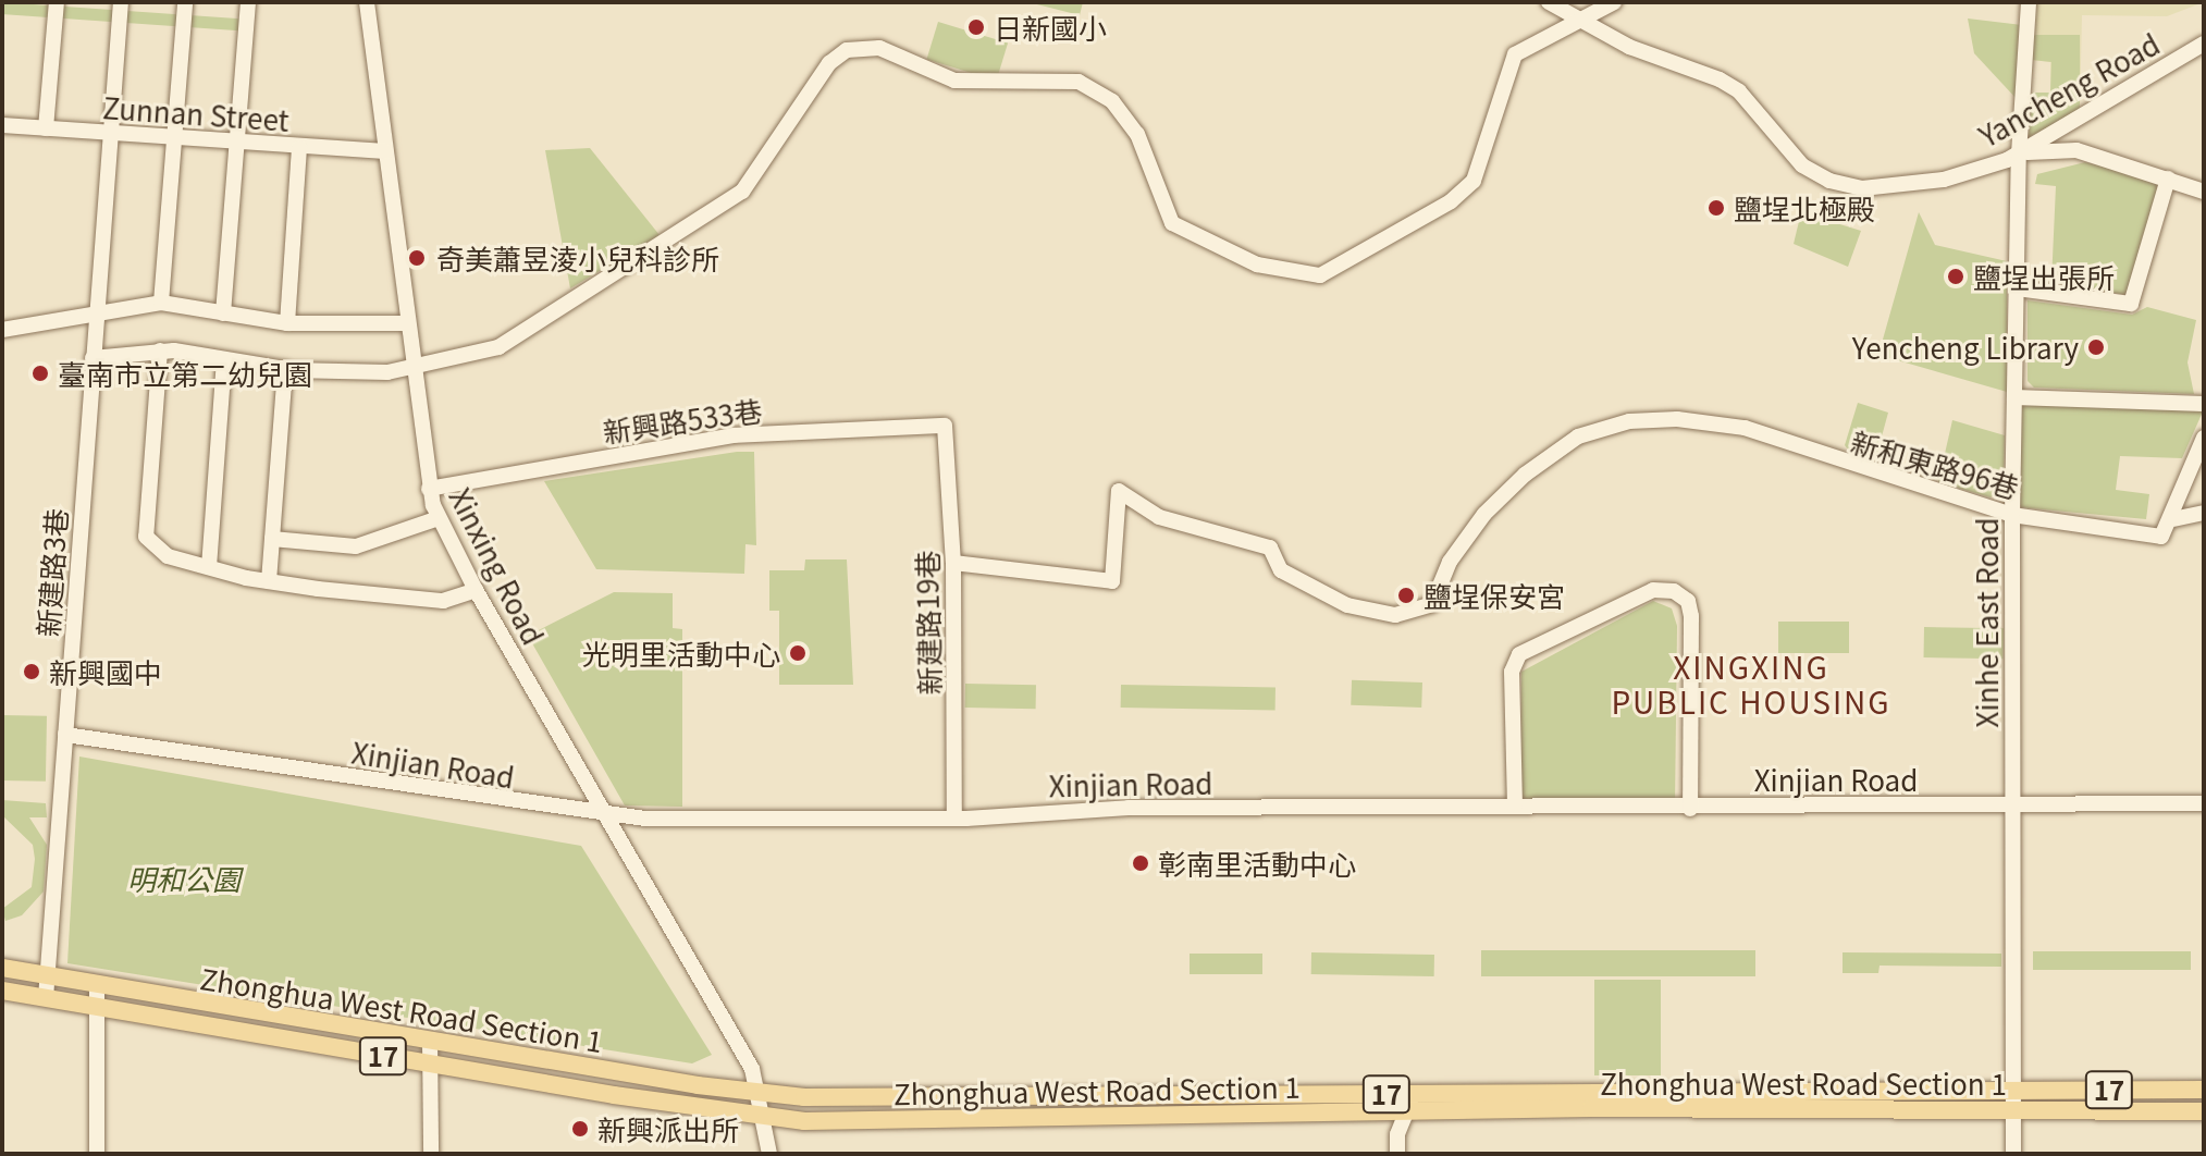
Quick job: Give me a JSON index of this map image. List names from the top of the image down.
{
  "streets": {
    "main road": ["Zhonghua West Road Section 1", "17"],
    "street": [
      "Yancheng Road",
      "Zunnan Street",
      "新興路533巷",
      "新和東路96巷",
      "Xinxing Road",
      "新建路3巷",
      "新建路19巷",
      "Xinhe East Road",
      "Xinjian Road"
    ]
  },
  "crossings": [
    ["Yancheng Road", "Xinhe East Road"],
    ["Zunnan Street", "Xinxing Road"],
    ["Zunnan Street", "新建路3巷"],
    ["新興路533巷", "Xinxing Road"],
    ["新興路533巷", "新建路19巷"],
    ["新和東路96巷", "新建路19巷"],
    ["新和東路96巷", "Xinhe East Road"],
    ["Xinxing Road", "Xinjian Road"],
    ["Xinxing Road", "Zhonghua West Road Section 1"],
    ["新建路3巷", "Xinjian Road"],
    ["新建路3巷", "Zhonghua West Road Section 1"],
    ["新建路19巷", "Xinjian Road"],
    ["Xinhe East Road", "Xinjian Road"],
    ["Xinhe East Road", "Zhonghua West Road Section 1"]
  ],
  "districts": ["XINGXING PUBLIC HOUSING"],
  "parks": ["明和公園"],
  "places": [
    "日新國小",
    "鹽埕北極殿",
    "奇美蕭昱淩小兒科診所",
    "鹽埕出張所",
    "Yencheng Library",
    "臺南市立第二幼兒園",
    "鹽埕保安宮",
    "光明里活動中心",
    "新興國中",
    "彰南里活動中心",
    "新興派出所"
  ]
}
